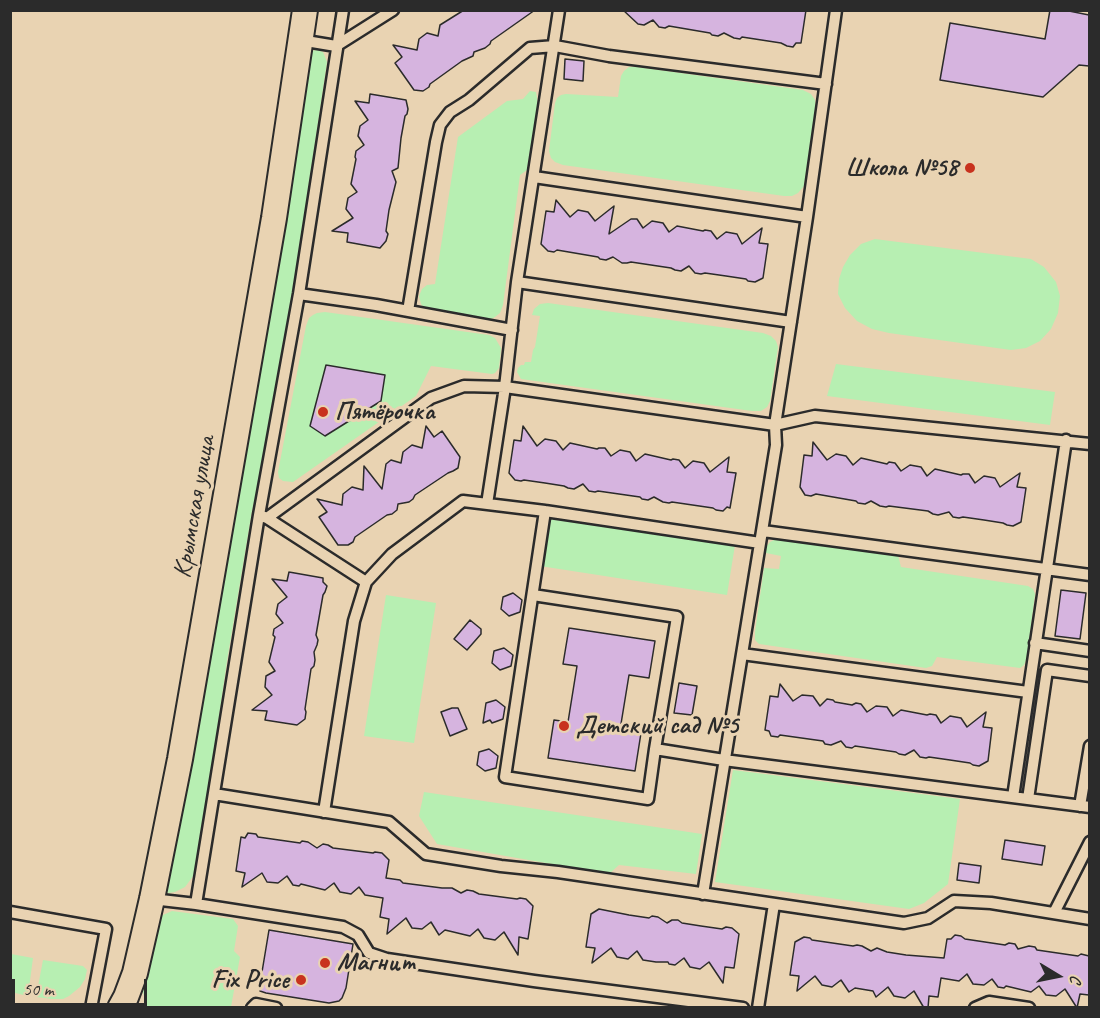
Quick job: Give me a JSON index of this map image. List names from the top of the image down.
{
  "streets": {
    "street": ["Крымская улица"]
  },
  "places": [
    "Школа №58",
    "Пятёрочка",
    "Детский сад №5",
    "Магнит",
    "Fix Price"
  ],
  "scale_bar": "50 m",
  "north": "right"
}
